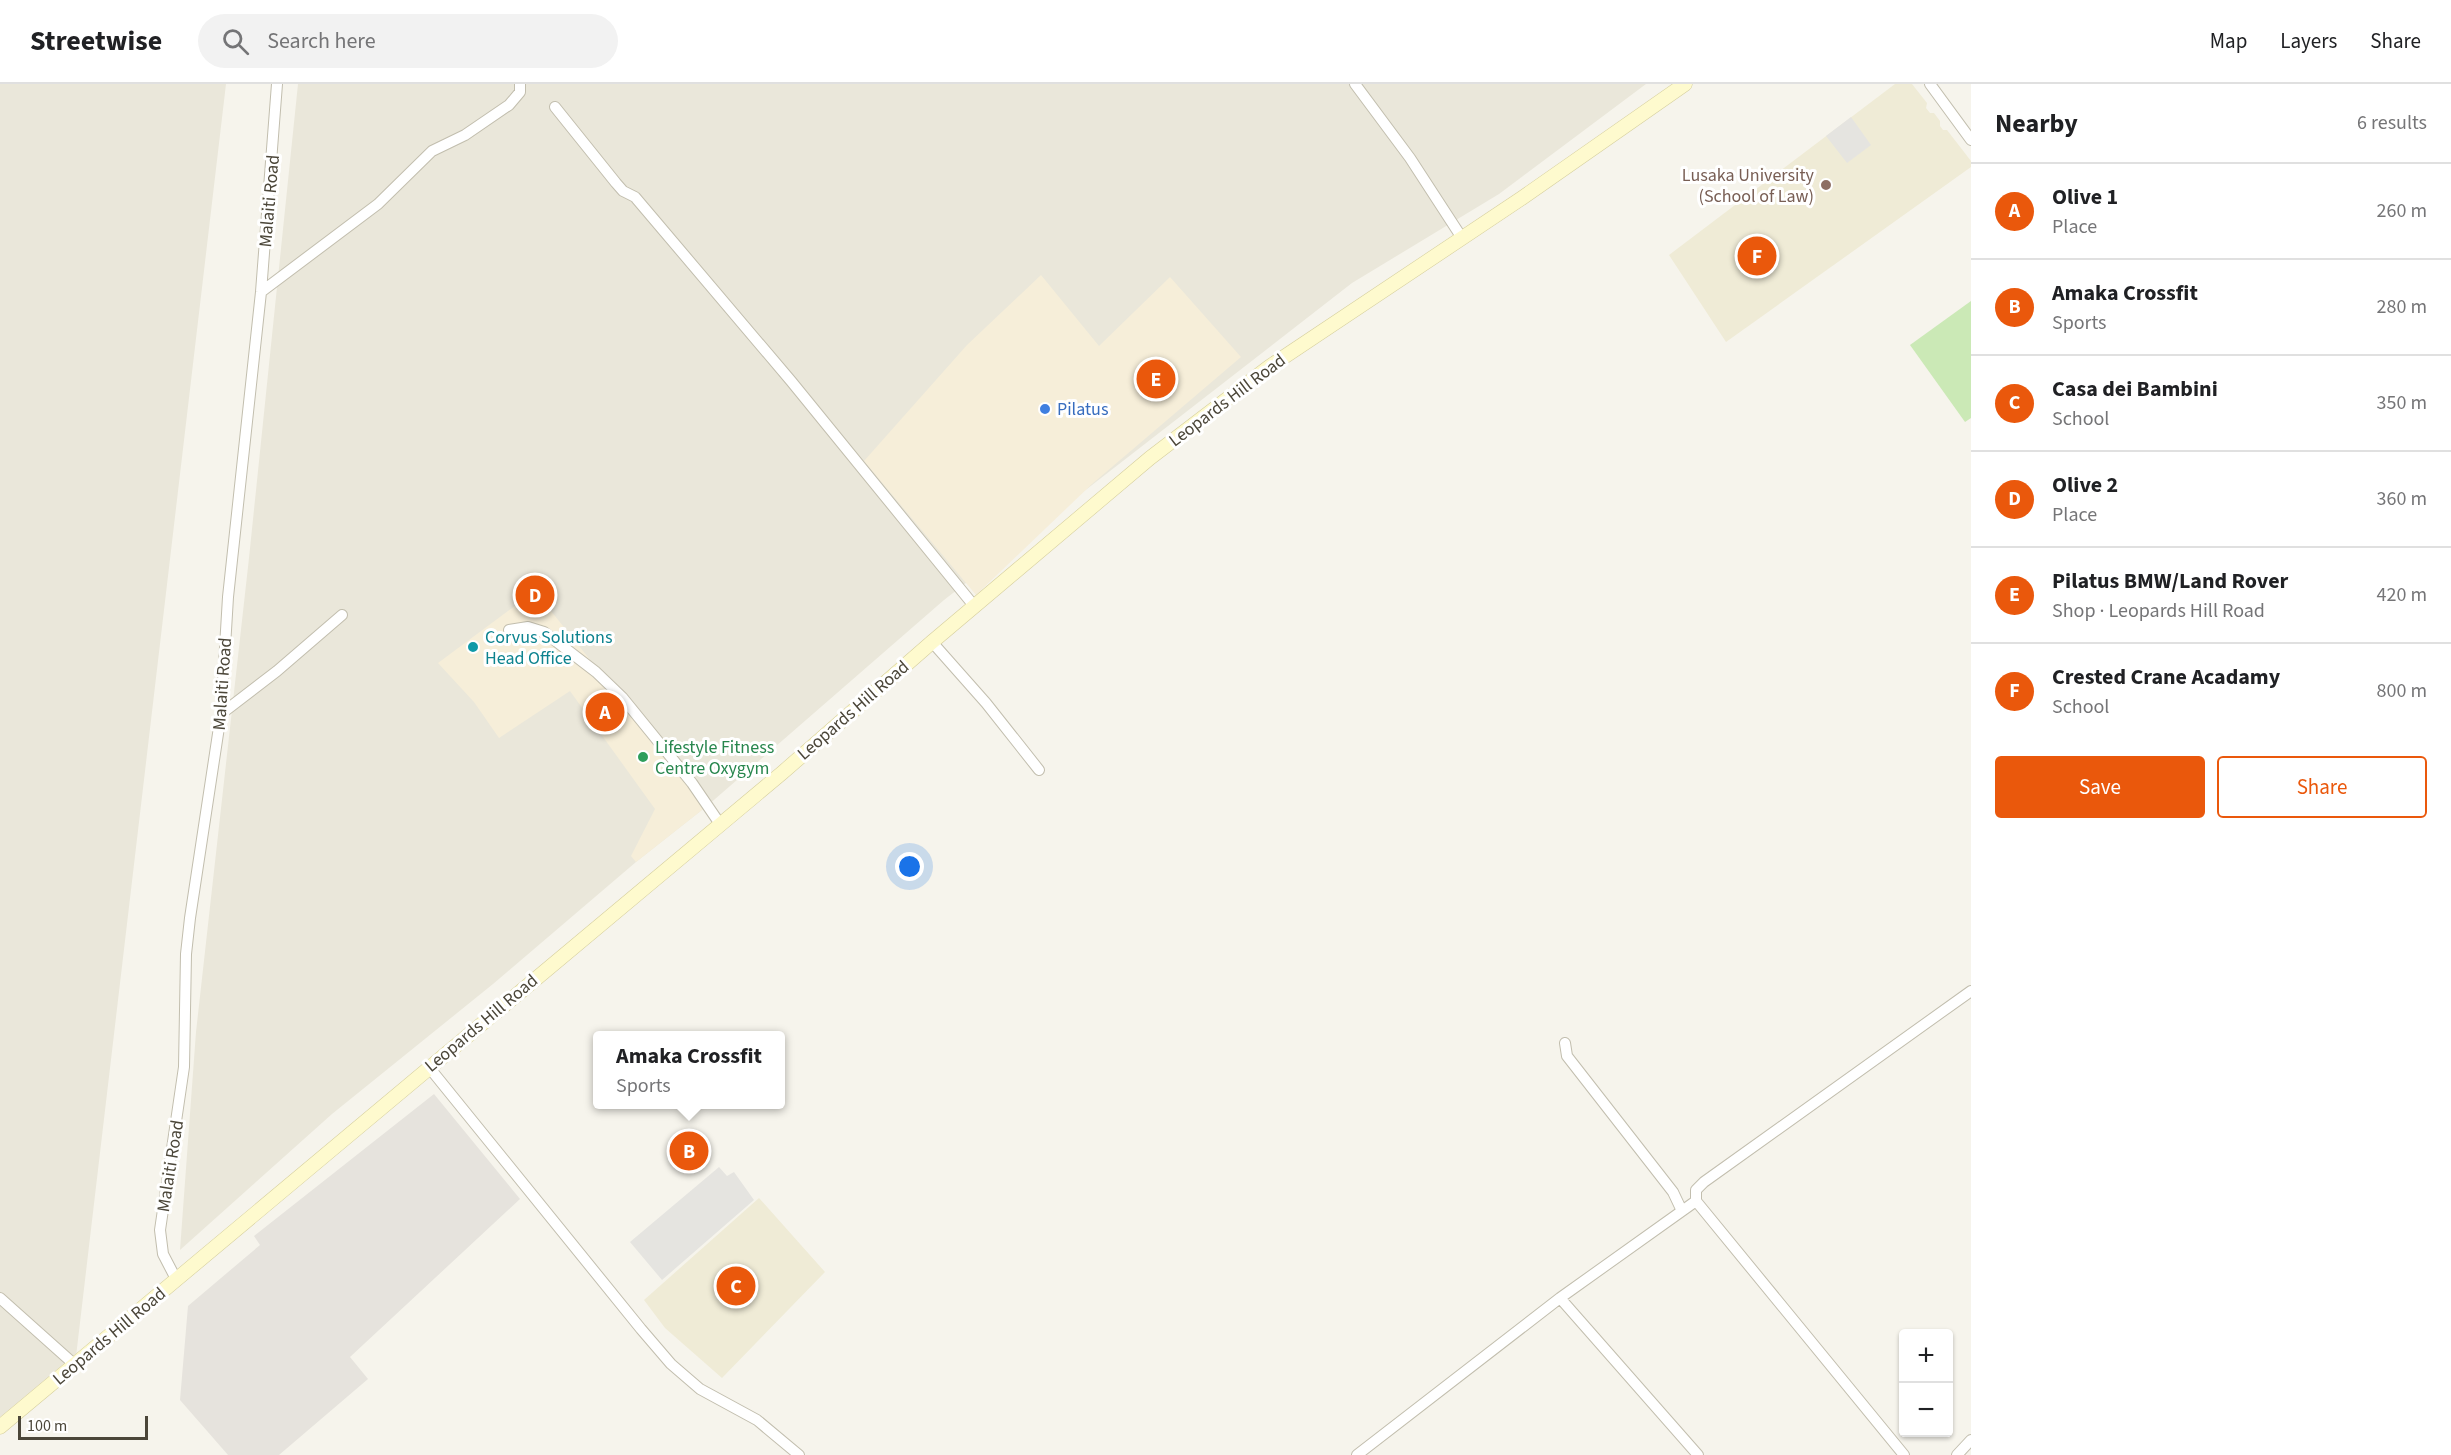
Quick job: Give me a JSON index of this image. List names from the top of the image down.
{
  "streets": {
    "main road": ["Leopards Hill Road"],
    "street": ["Malaiti Road"]
  },
  "crossings": [
    ["Malaiti Road", "Leopards Hill Road"]
  ],
  "places": [
    "Lusaka University (School of Law)",
    "Pilatus",
    "Corvus Solutions Head Office",
    "Lifestyle Fitness Centre Oxygym"
  ],
  "scale_bar": "100 m",
  "page": {
    "header": "Streetwise",
    "search": "Search here",
    "nav": ["Map", "Layers", "Share"],
    "heading": ["Nearby", "6 results"],
    "list": [
      {
        "mark": "A",
        "name": "Olive 1",
        "note": "Place",
        "value": "260 m"
      },
      {
        "mark": "B",
        "name": "Amaka Crossfit",
        "note": "Sports",
        "value": "280 m"
      },
      {
        "mark": "C",
        "name": "Casa dei Bambini",
        "note": "School",
        "value": "350 m"
      },
      {
        "mark": "D",
        "name": "Olive 2",
        "note": "Place",
        "value": "360 m"
      },
      {
        "mark": "E",
        "name": "Pilatus BMW/Land Rover",
        "note": "Shop · Leopards Hill Road",
        "value": "420 m"
      },
      {
        "mark": "F",
        "name": "Crested Crane Acadamy",
        "note": "School",
        "value": "800 m"
      }
    ],
    "pins": [
      "F",
      "E",
      "D",
      "A",
      "B",
      "C"
    ],
    "buttons": ["Save", "Share"],
    "popup": ["Amaka Crossfit", "Sports"],
    "map_buttons": ["+", "−"],
    "scale": "100 m"
  }
}
